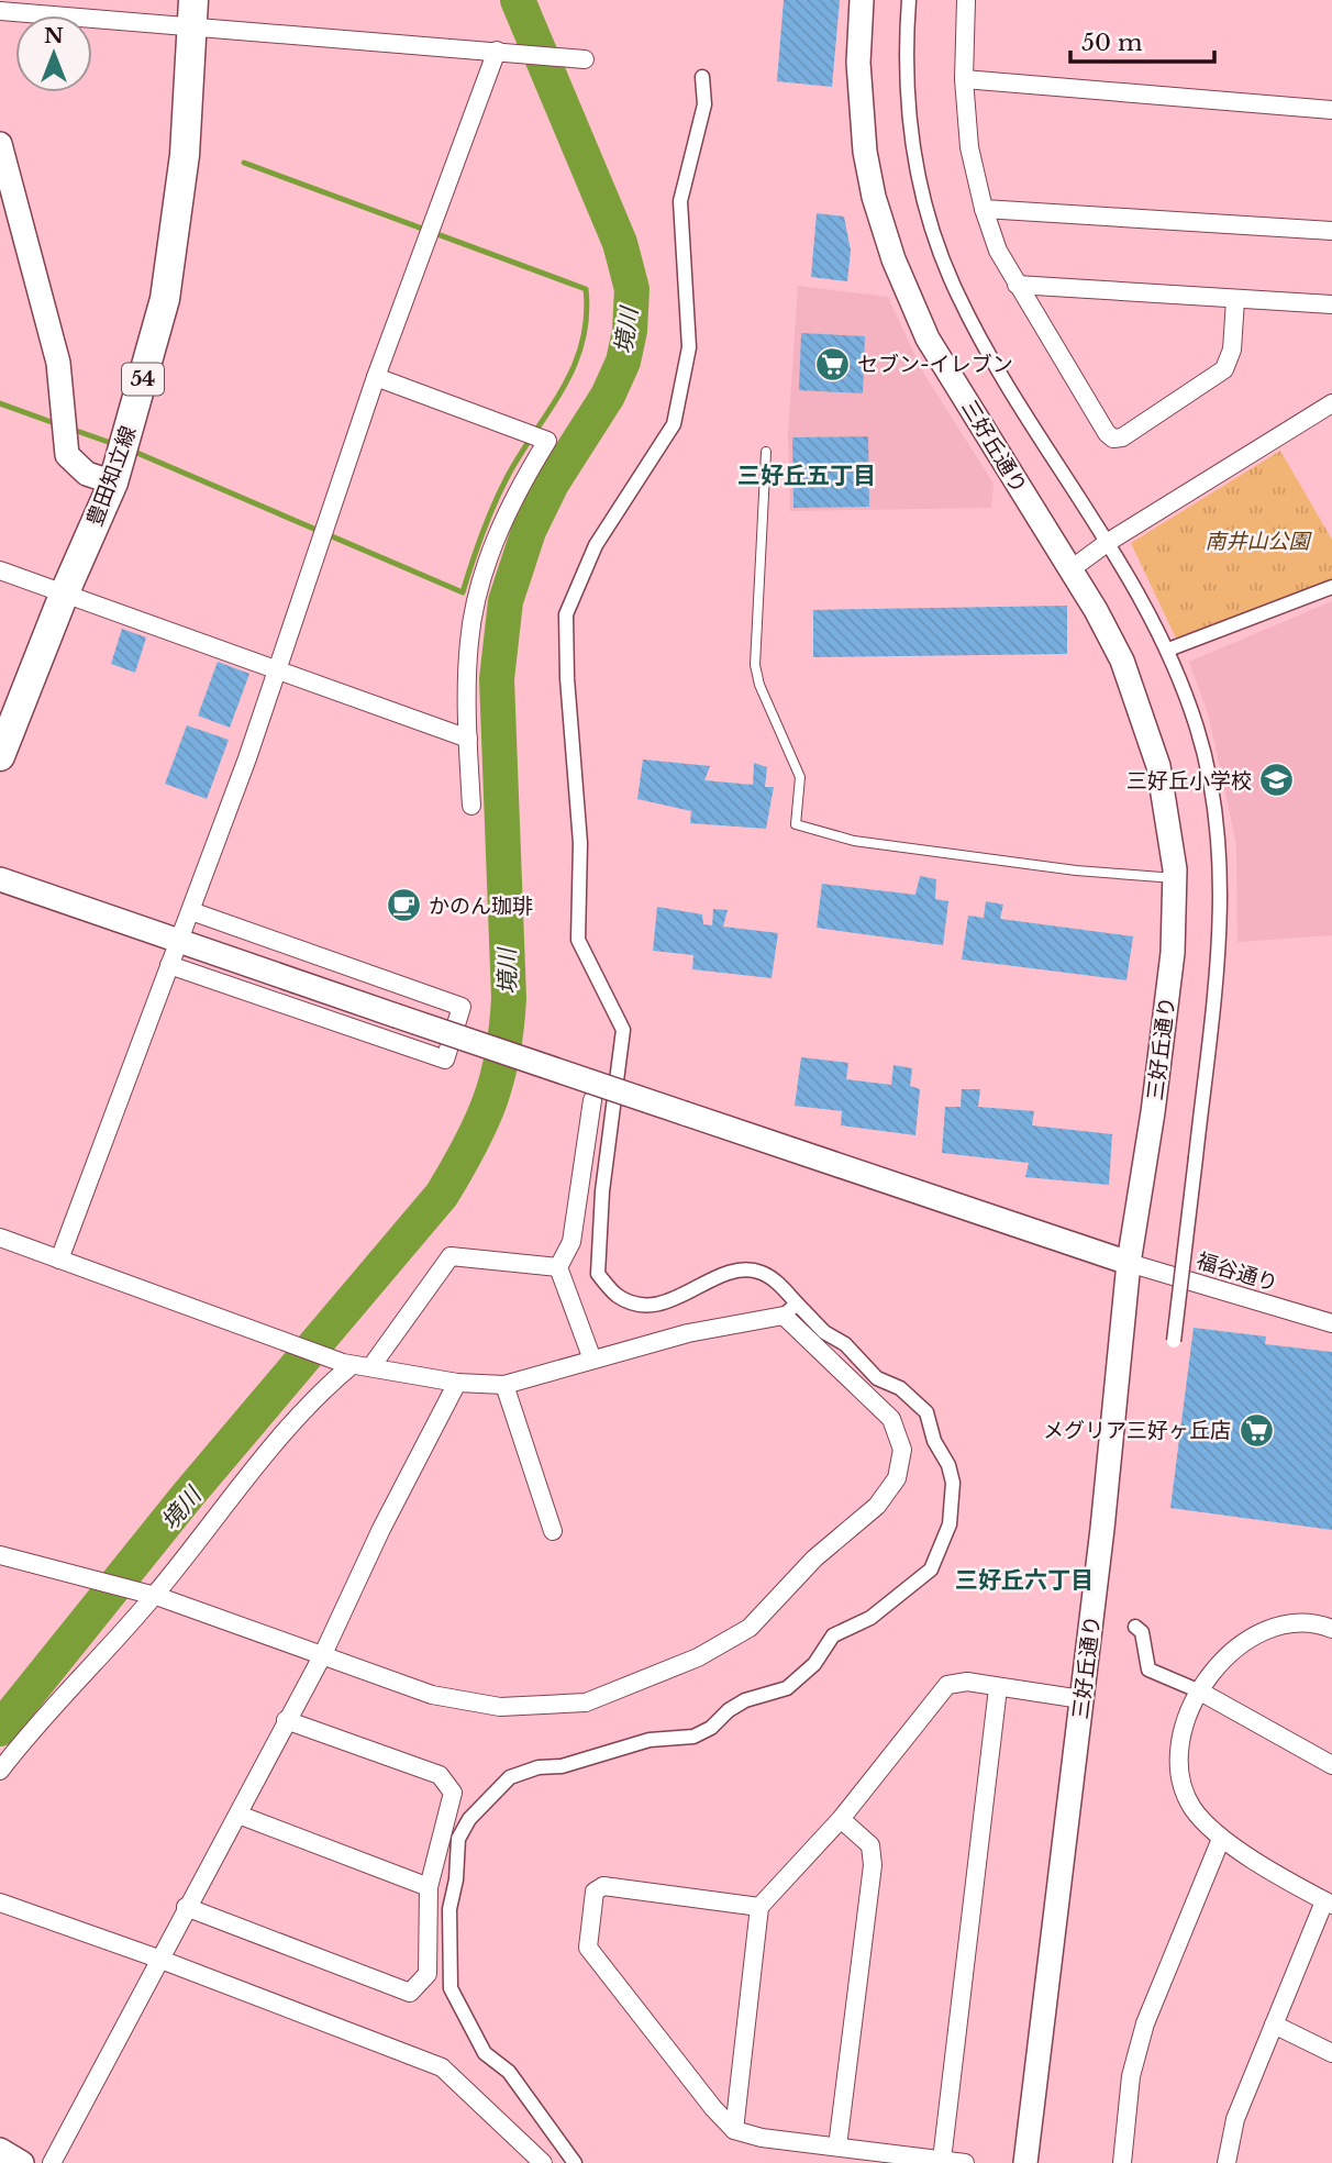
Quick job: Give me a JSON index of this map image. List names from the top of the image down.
{
  "streets": {
    "main road": ["54", "豊田知立線"],
    "street": ["三好丘通り", "福谷通り"]
  },
  "crossings": [
    ["三好丘通り", "福谷通り"]
  ],
  "districts": ["三好丘五丁目", "三好丘六丁目"],
  "water": ["境川"],
  "parks": ["南井山公園"],
  "places": {
    "supermarket": ["セブン-イレブン", "メグリア三好ヶ丘店"],
    "school or university": ["三好丘小学校"],
    "cafe": ["かのん珈琲"]
  },
  "scale_bar": "50 m",
  "north": "top"
}
